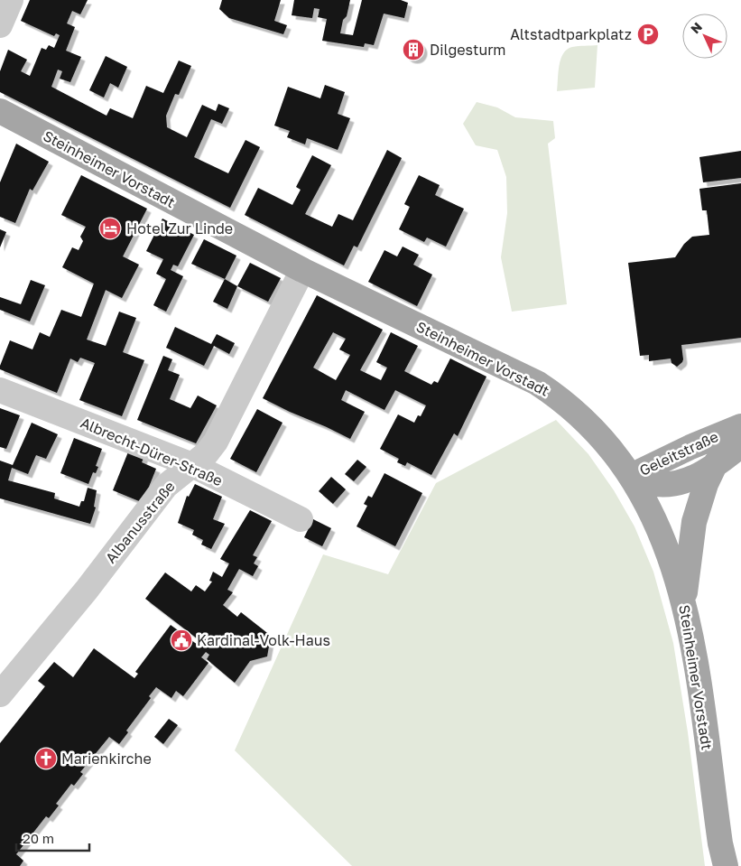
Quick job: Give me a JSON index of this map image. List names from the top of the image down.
{
  "streets": {
    "main road": ["Steinheimer Vorstadt", "Geleitstraße"],
    "street": ["Albrecht-Dürer-Straße", "Albanusstraße"]
  },
  "crossings": [
    ["Steinheimer Vorstadt", "Geleitstraße"],
    ["Steinheimer Vorstadt", "Albanusstraße"],
    ["Albrecht-Dürer-Straße", "Albanusstraße"]
  ],
  "places": {
    "parking": ["Altstadtparkplatz"],
    "building": ["Dilgesturm"],
    "hotel": ["Hotel Zur Linde"],
    "public building": ["Kardinal-Volk-Haus"],
    "church": ["Marienkirche"]
  },
  "scale_bar": "20 m",
  "north": "top left"
}
